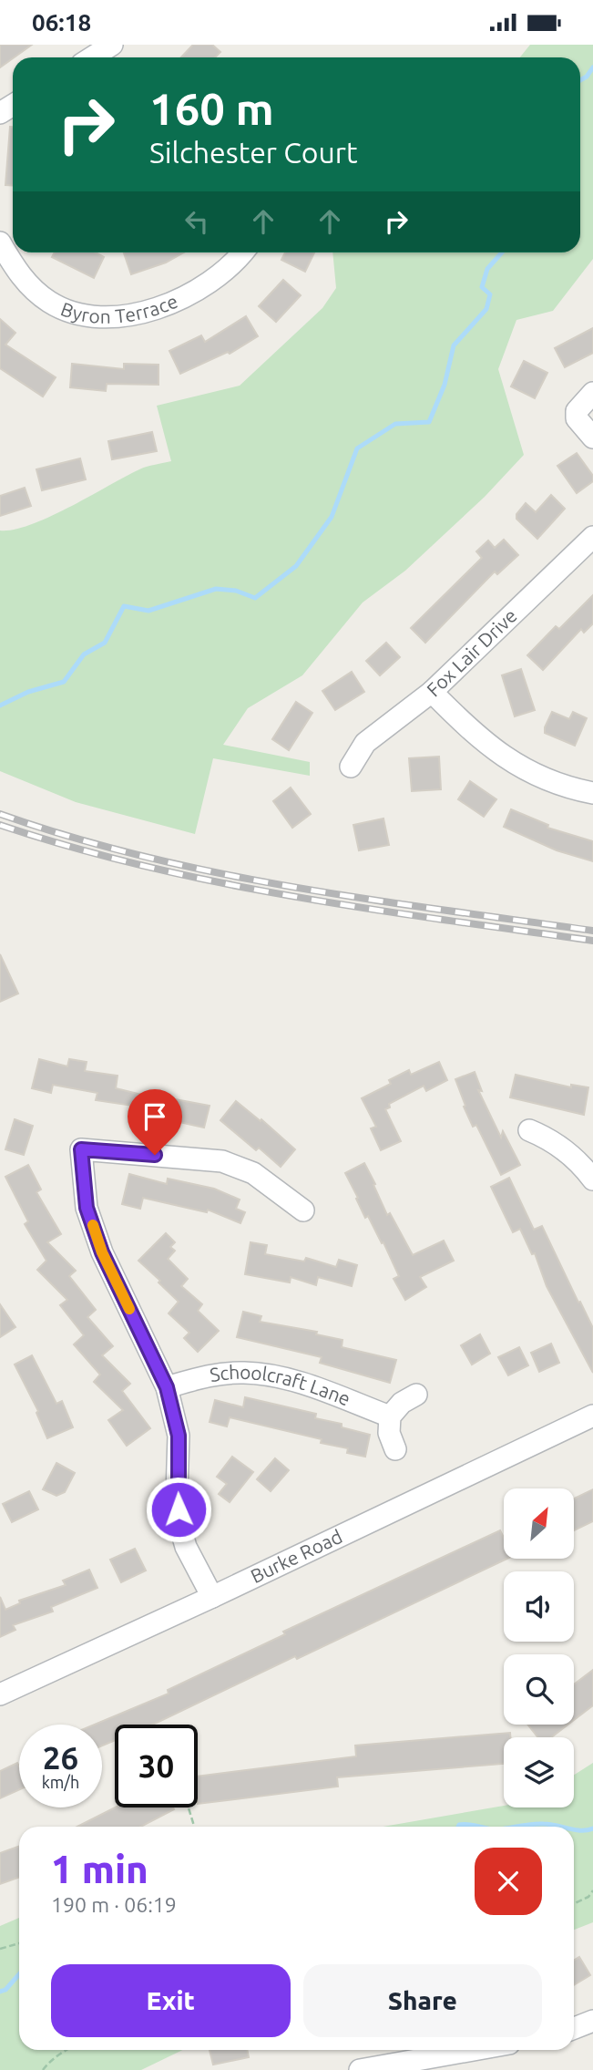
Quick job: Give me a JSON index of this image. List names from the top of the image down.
{
  "streets": {
    "street": [
      "Byron Terrace",
      "Fox Lair Drive",
      "Schoolcraft Lane",
      "Burke Road"
    ]
  },
  "north": "top right",
  "page": {
    "status": "06:18",
    "turn": ["160 m", "Silchester Court"],
    "speed": "26 km/h",
    "limit": "30",
    "heading": ["1 min", "190 m · 06:19"],
    "buttons": ["Exit", "Share"]
  }
}
